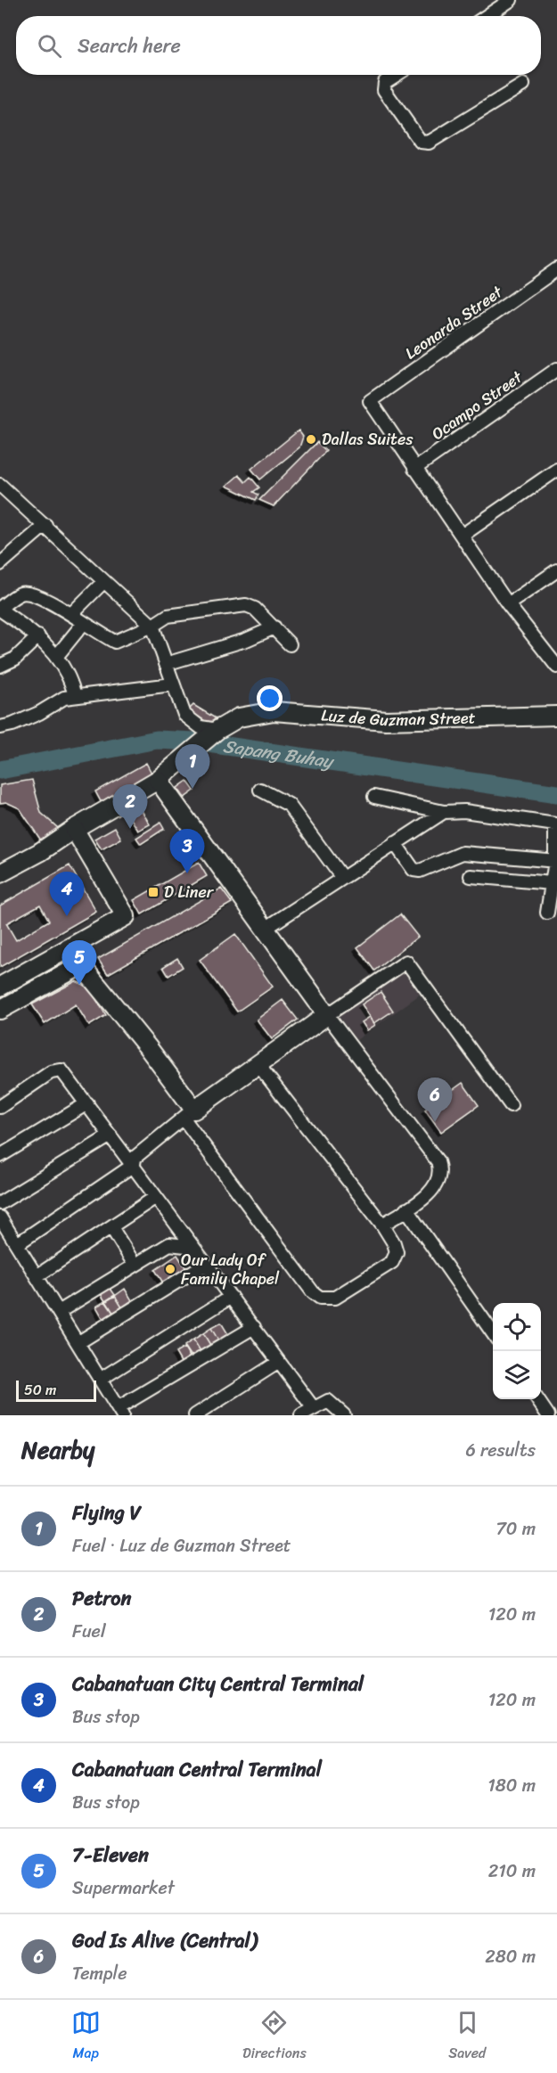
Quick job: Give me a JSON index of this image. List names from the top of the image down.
{
  "streets": {
    "street": ["Leonarda Street", "Ocampo Street", "Luz de Guzman Street"]
  },
  "crossings": [
    ["Leonarda Street", "Ocampo Street"]
  ],
  "water": ["Sapang Buhay"],
  "places": {
    "other": ["Dallas Suites", "Our Lady Of Family Chapel"],
    "transit": ["D Liner"]
  },
  "scale_bar": "50 m",
  "page": {
    "search": "Search here",
    "pins": [
      "1",
      "2",
      "3",
      "4",
      "5",
      "6"
    ],
    "scale": "50 m",
    "heading": ["Nearby", "6 results"],
    "list": [
      {
        "mark": "1",
        "name": "Flying V",
        "note": "Fuel · Luz de Guzman Street",
        "value": "70 m"
      },
      {
        "mark": "2",
        "name": "Petron",
        "note": "Fuel",
        "value": "120 m"
      },
      {
        "mark": "3",
        "name": "Cabanatuan City Central Terminal",
        "note": "Bus stop",
        "value": "120 m"
      },
      {
        "mark": "4",
        "name": "Cabanatuan Central Terminal",
        "note": "Bus stop",
        "value": "180 m"
      },
      {
        "mark": "5",
        "name": "7-Eleven",
        "note": "Supermarket",
        "value": "210 m"
      },
      {
        "mark": "6",
        "name": "God Is Alive (Central)",
        "note": "Temple",
        "value": "280 m"
      }
    ],
    "nav": ["Map", "Directions", "Saved"]
  }
}
